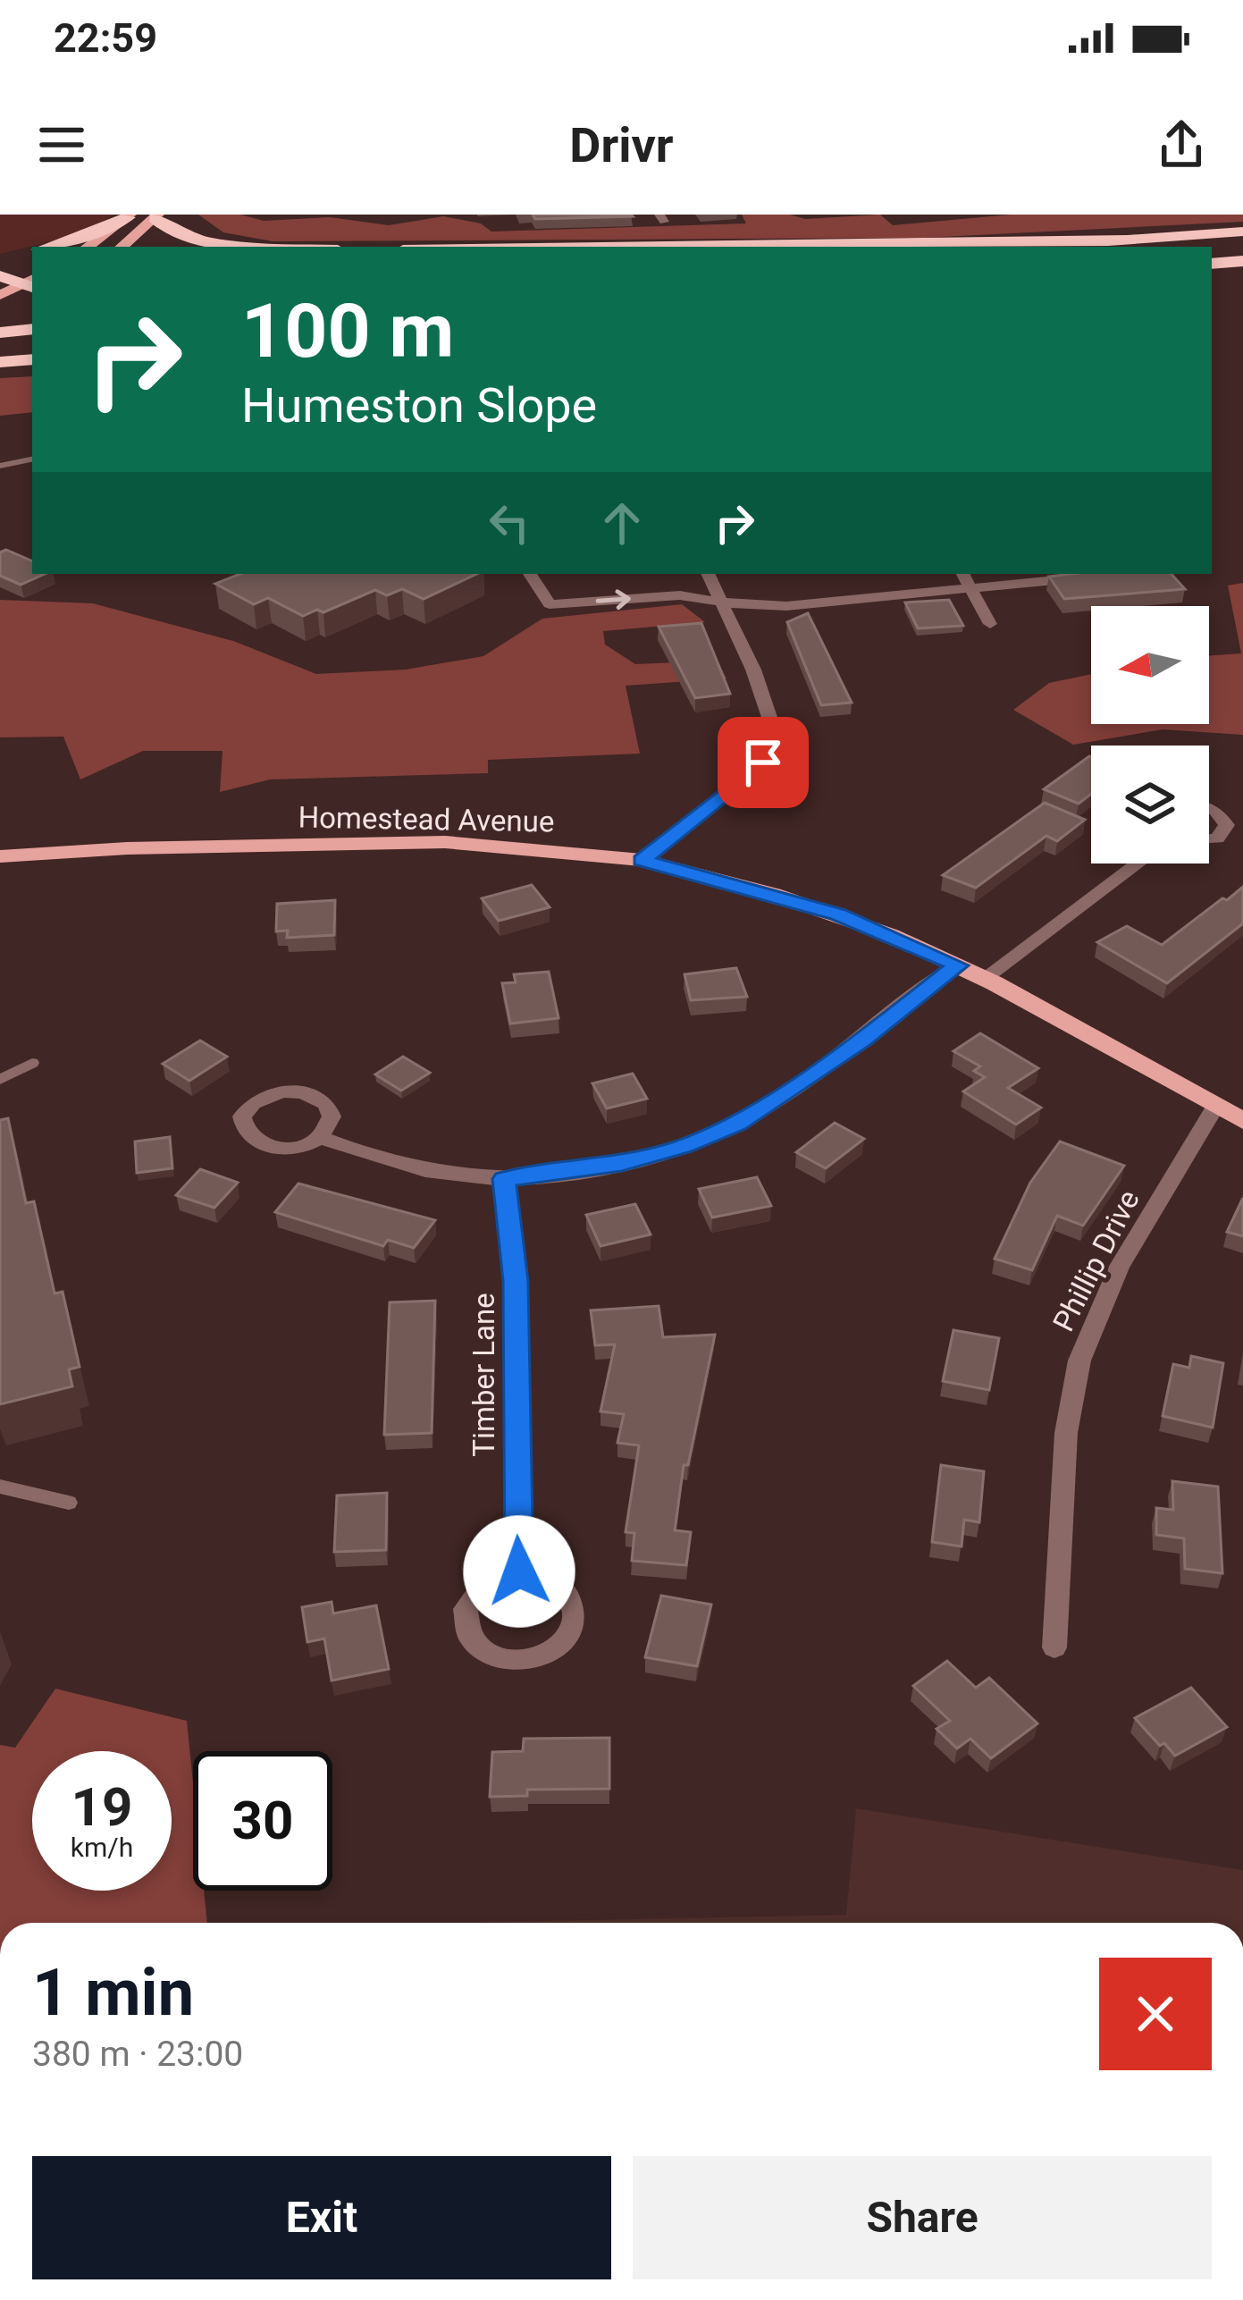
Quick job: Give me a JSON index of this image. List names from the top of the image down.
{
  "streets": {
    "main road": ["Homestead Avenue"],
    "street": ["Phillip Drive", "Timber Lane"]
  },
  "crossings": [
    ["Homestead Avenue", "Phillip Drive"]
  ],
  "north": "left",
  "page": {
    "status": "22:59",
    "header": "Drivr",
    "turn": ["100 m", "Humeston Slope"],
    "speed": "19 km/h",
    "limit": "30",
    "heading": ["1 min", "380 m · 23:00"],
    "buttons": ["Exit", "Share"]
  }
}
